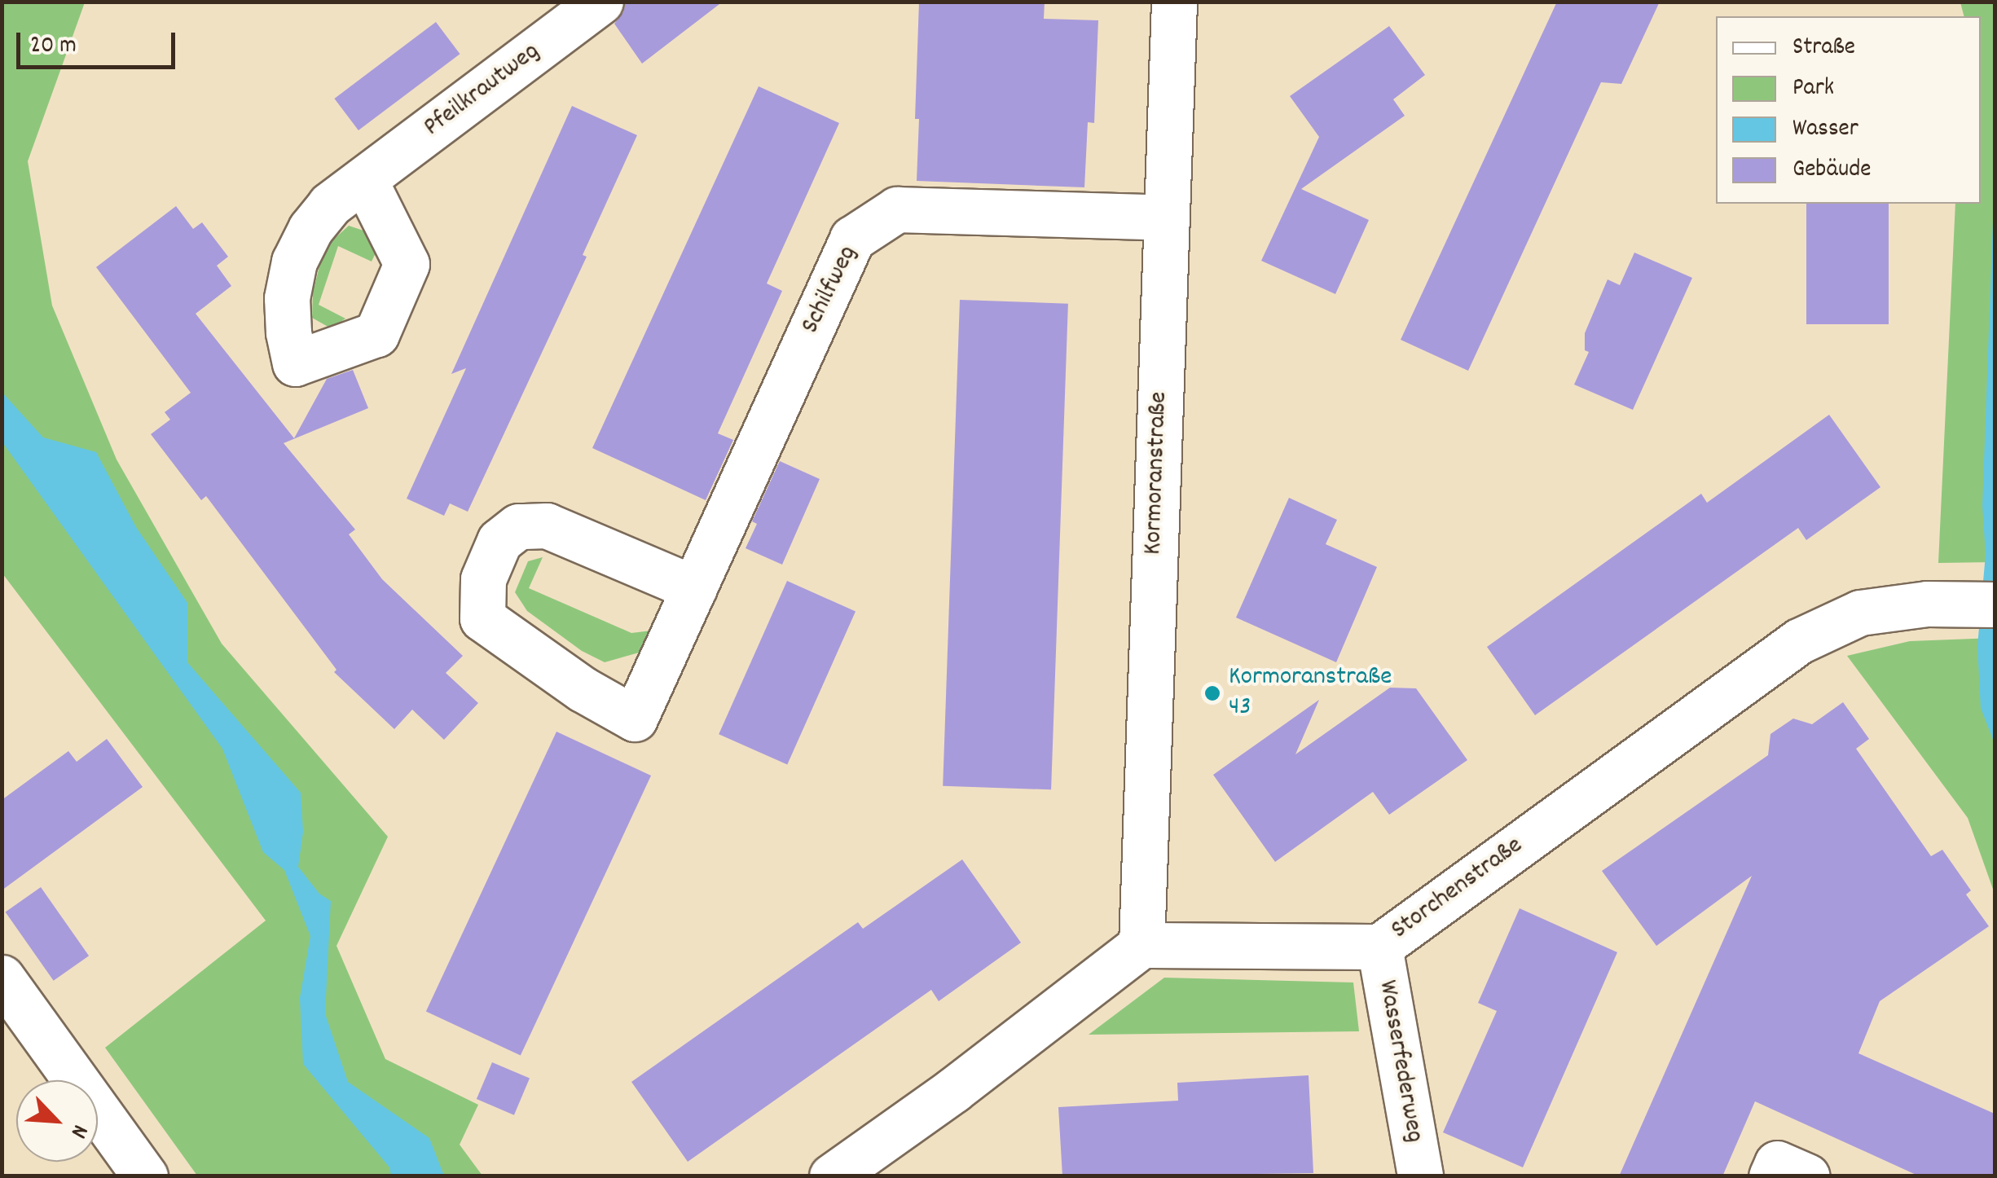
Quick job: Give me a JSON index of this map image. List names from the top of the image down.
{
  "streets": {
    "street": [
      "Pfeilkrautweg",
      "Schilfweg",
      "Kormoranstraße",
      "Storchenstraße",
      "Wasserfederweg"
    ]
  },
  "crossings": [
    ["Schilfweg", "Kormoranstraße"],
    ["Kormoranstraße", "Storchenstraße"],
    ["Storchenstraße", "Wasserfederweg"]
  ],
  "places": ["Kormoranstraße 43"],
  "legend": [
    "Straße",
    "Park",
    "Wasser",
    "Gebäude"
  ],
  "scale_bar": "20 m",
  "north": "bottom right"
}
